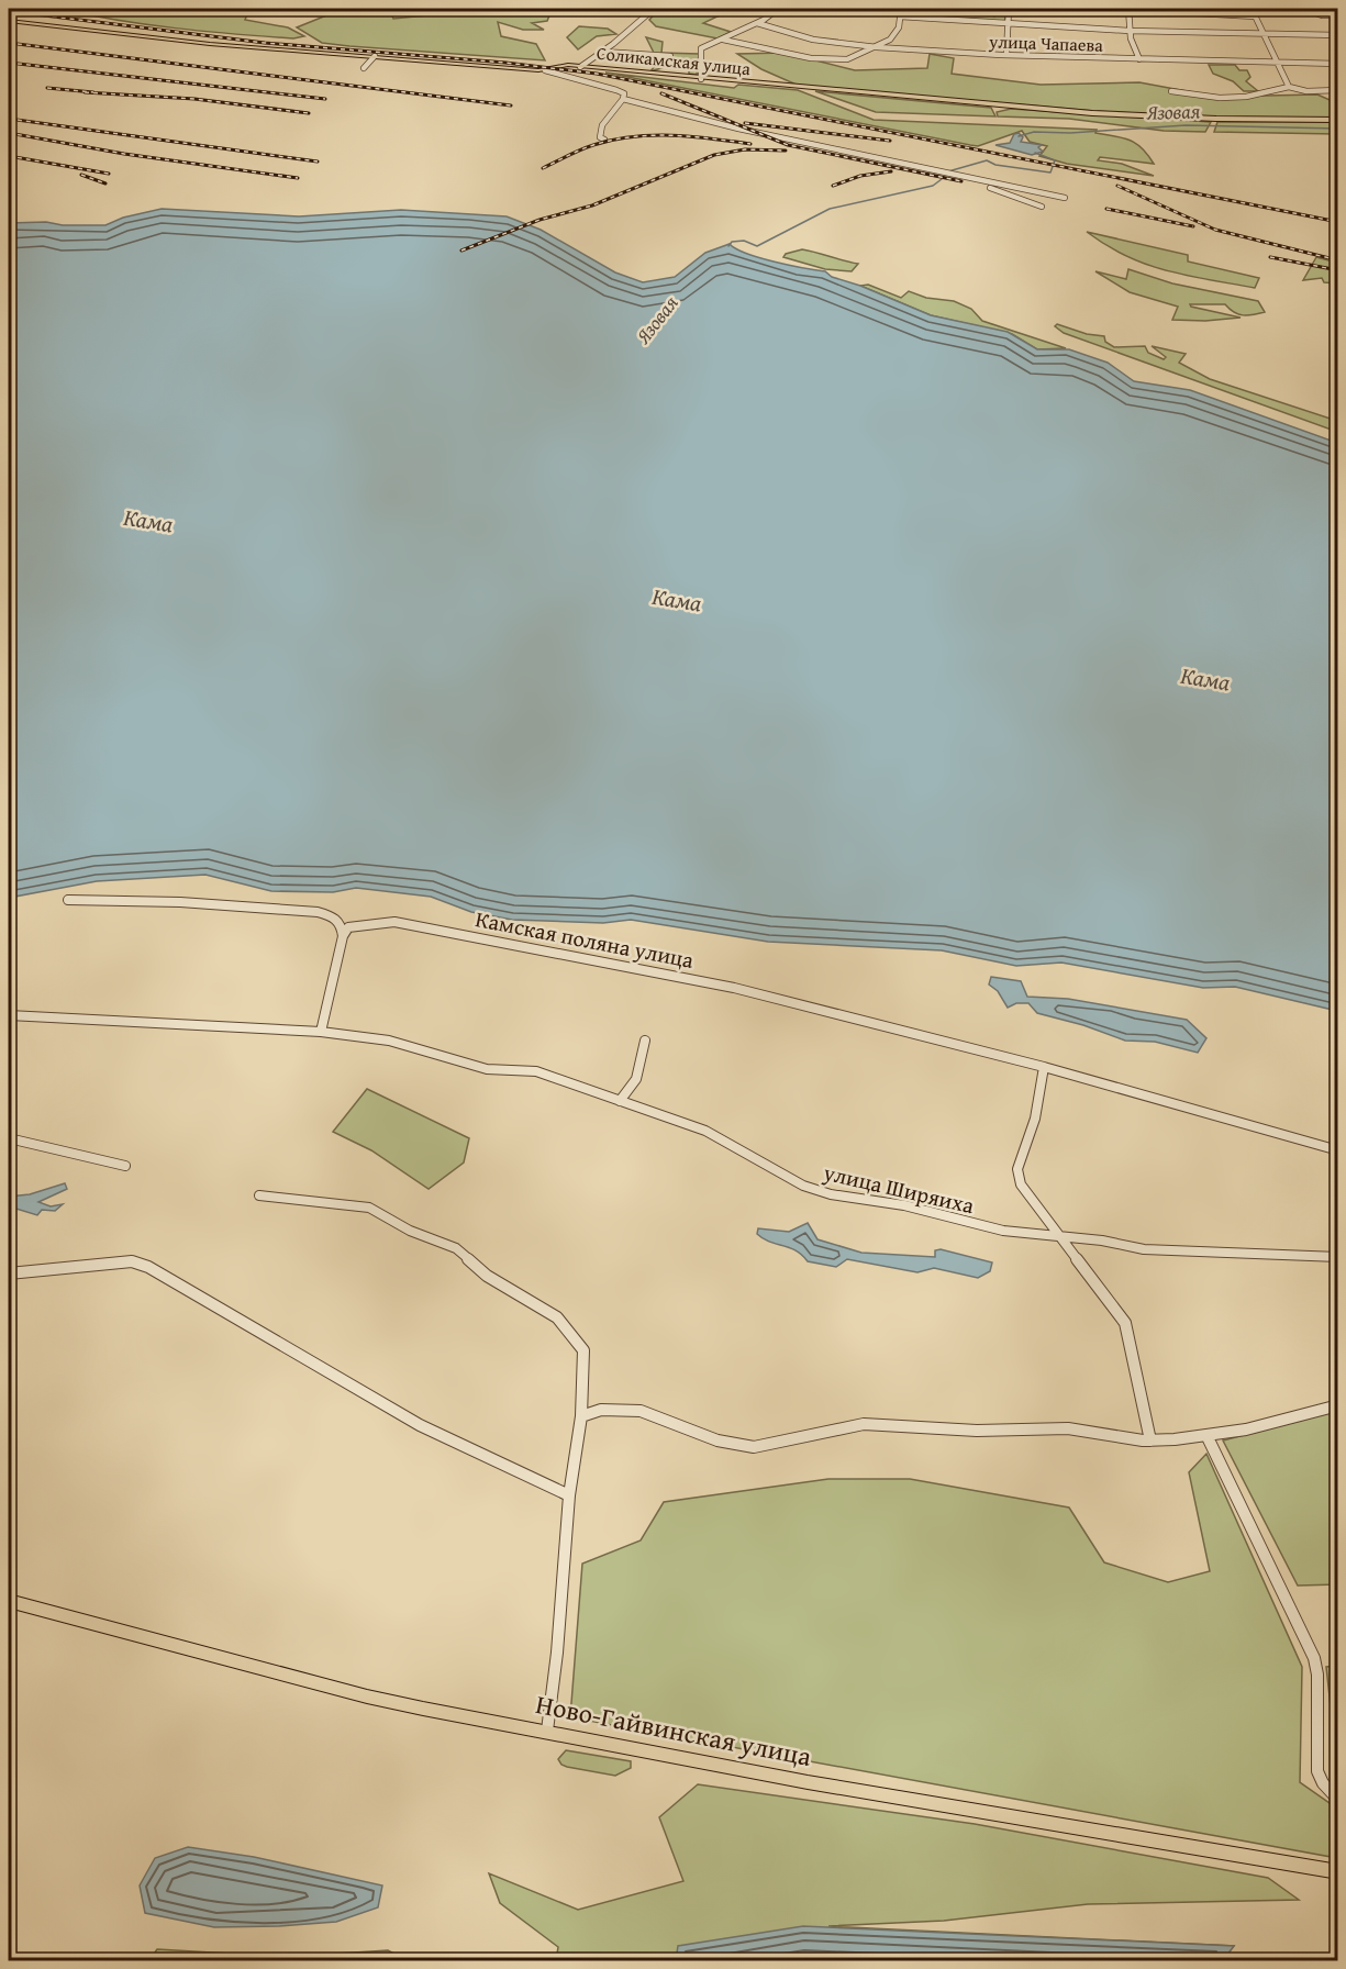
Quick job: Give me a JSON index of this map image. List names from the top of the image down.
{
  "streets": {
    "main road": ["Соликамская улица", "Ново-Гайвинская улица"],
    "street": ["улица Чапаева", "Камская поляна улица", "улица Ширяиха"]
  },
  "water": ["Язовая", "Кама"]
}
